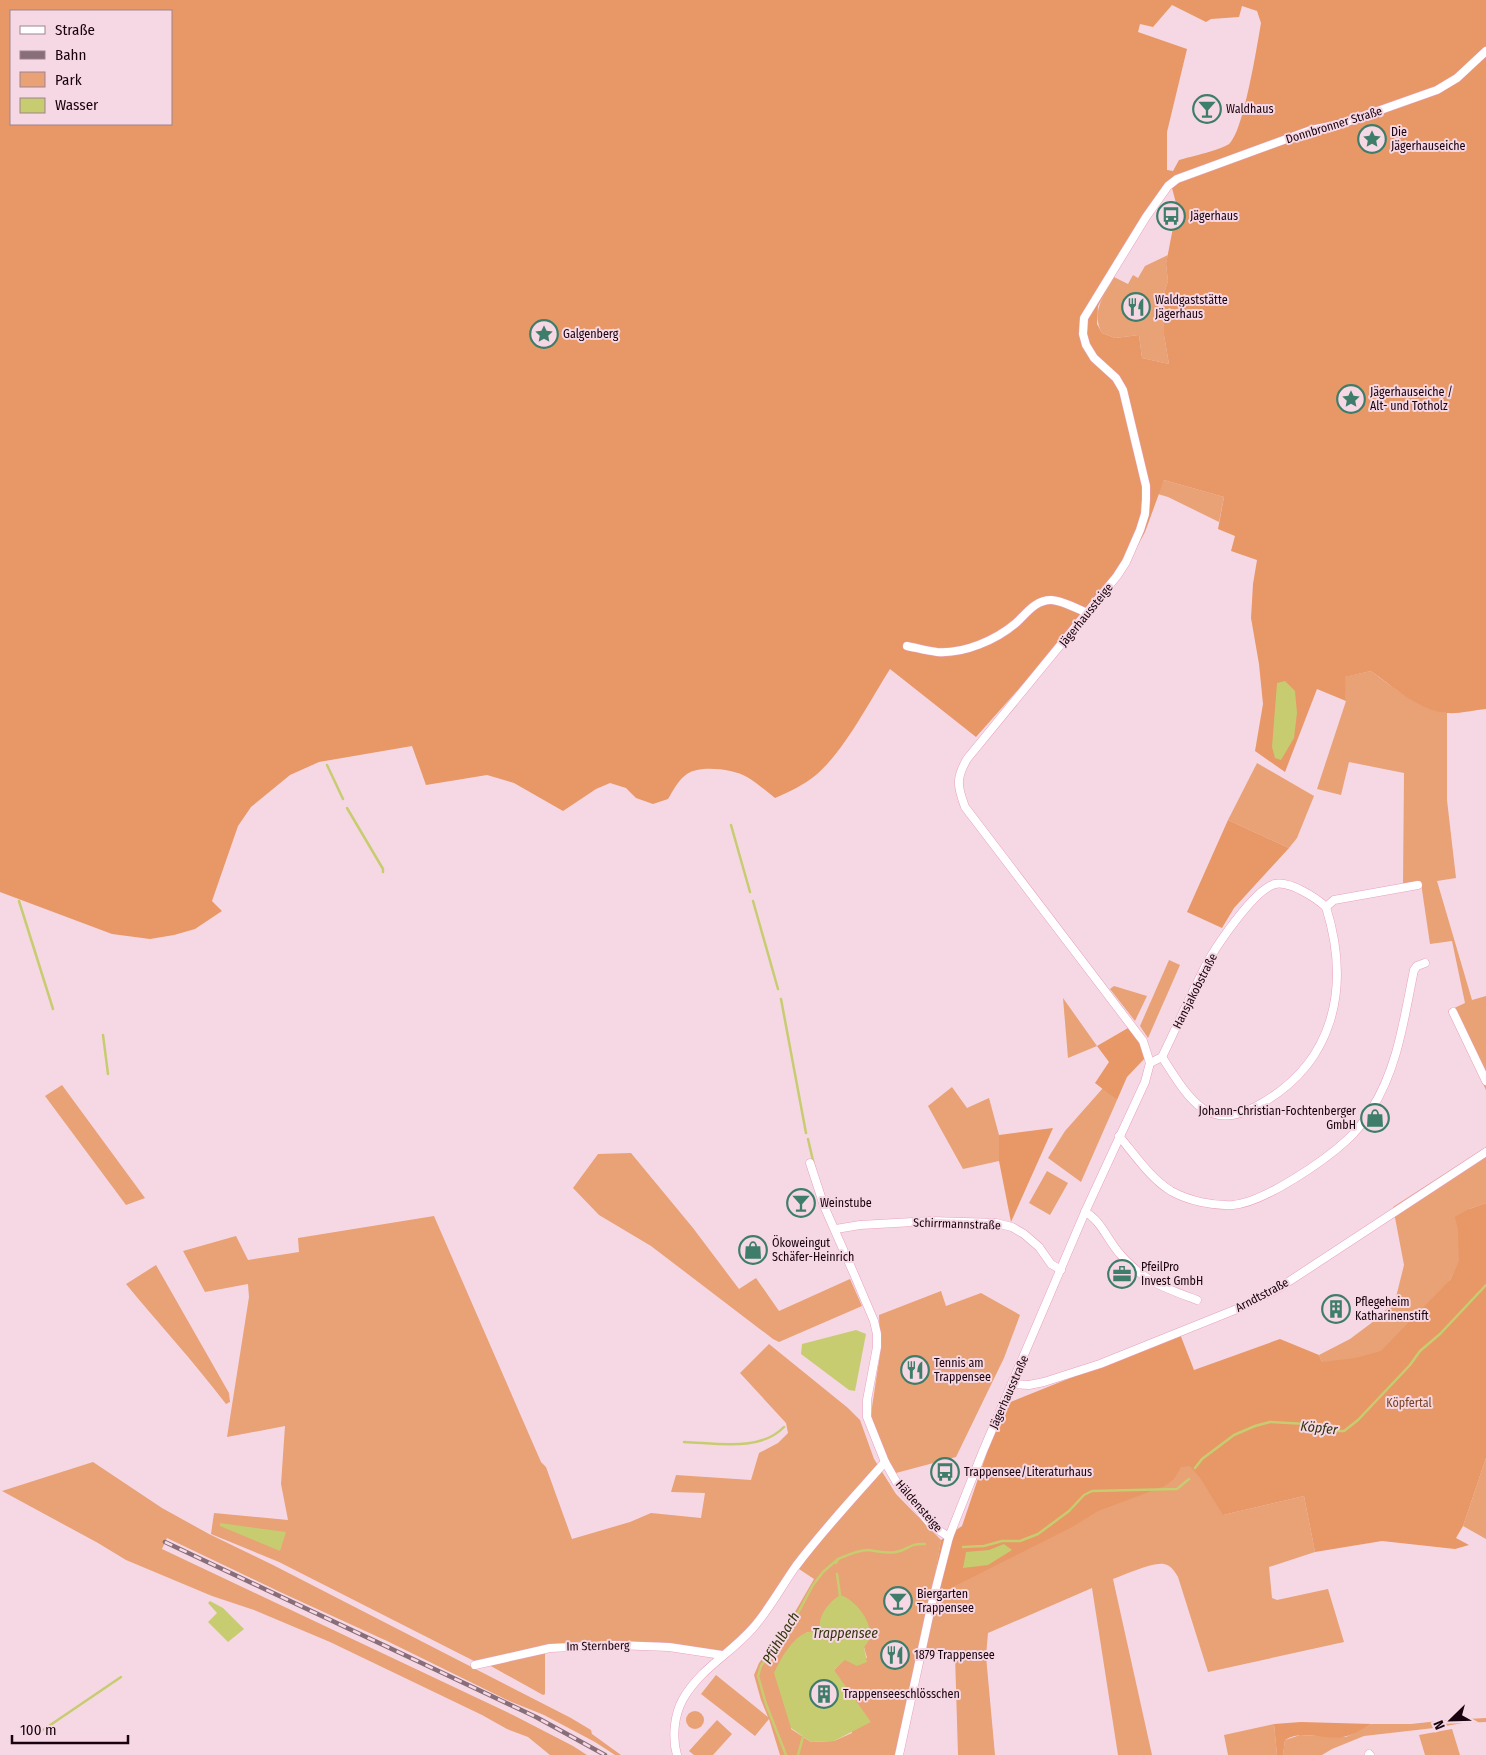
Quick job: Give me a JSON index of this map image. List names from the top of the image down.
{
  "streets": {
    "street": [
      "Donnbronner Straße",
      "Jägerhaussteige",
      "Hansjakobstraße",
      "Schirrmannstraße",
      "Arndtstraße",
      "Jägerhausstraße",
      "Häldensteige",
      "Im Sternberg"
    ]
  },
  "crossings": [
    ["Donnbronner Straße", "Jägerhaussteige"],
    ["Jägerhaussteige", "Jägerhausstraße"],
    ["Schirrmannstraße", "Jägerhausstraße"],
    ["Schirrmannstraße", "Häldensteige"],
    ["Arndtstraße", "Jägerhausstraße"],
    ["Jägerhausstraße", "Häldensteige"]
  ],
  "water": ["Köpfer", "Trappensee", "Pfühlbach"],
  "parks": ["Köpfertal"],
  "places": {
    "bar": ["Waldhaus", "Weinstube", "Biergarten Trappensee"],
    "place": ["Die Jägerhauseiche", "Galgenberg", "Jägerhauseiche / Alt- und Totholz"],
    "bus stop": ["Jägerhaus", "Trappensee/Literaturhaus"],
    "restaurant": ["Waldgaststätte Jägerhaus", "Tennis am Trappensee", "1879 Trappensee"],
    "shop": ["Johann-Christian-Fochtenberger GmbH", "Ökoweingut Schäfer-Heinrich"],
    "office": ["PfeilPro Invest GmbH"],
    "building": ["Pflegeheim Katharinenstift", "Trappenseeschlösschen"]
  },
  "legend": [
    "Straße",
    "Bahn",
    "Park",
    "Wasser"
  ],
  "scale_bar": "100 m",
  "north": "bottom left"
}
